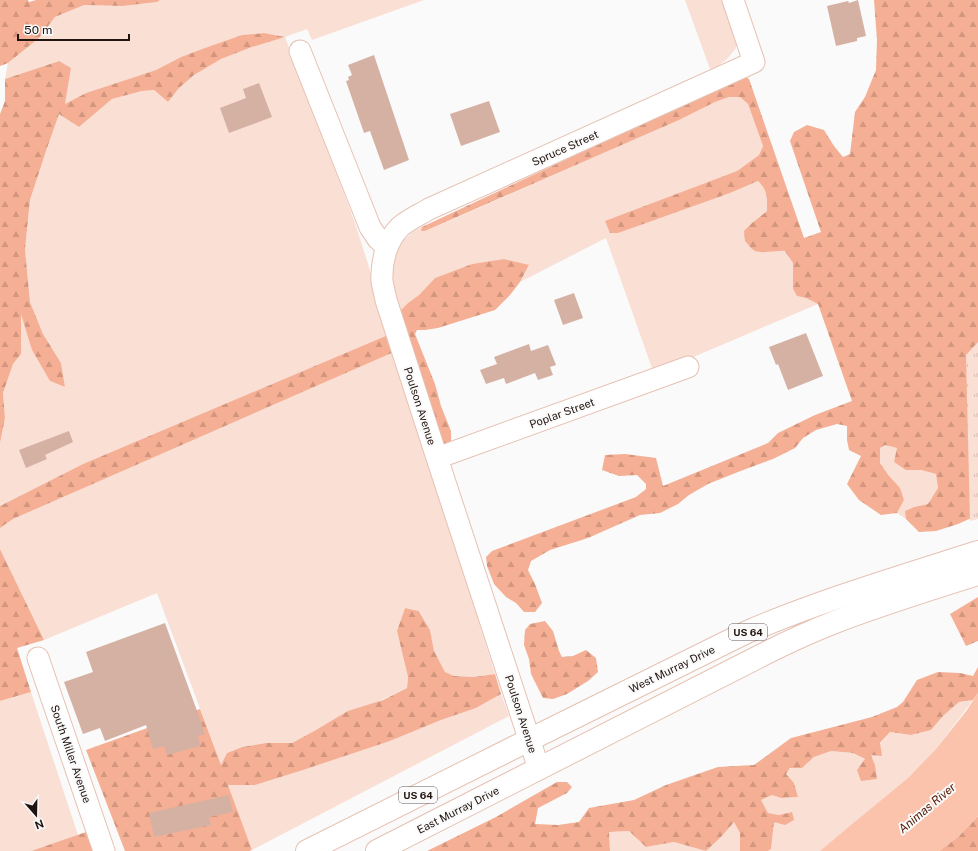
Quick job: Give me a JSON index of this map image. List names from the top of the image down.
{
  "streets": {
    "highway": ["US 64", "West Murray Drive", "East Murray Drive"],
    "street": [
      "Spruce Street",
      "Poulson Avenue",
      "Poplar Street",
      "South Miller Avenue"
    ]
  },
  "crossings": [
    ["Spruce Street", "Poulson Avenue"],
    ["Poulson Avenue", "Poplar Street"],
    ["Poulson Avenue", "US 64"],
    ["Poulson Avenue", "West Murray Drive"],
    ["Poulson Avenue", "East Murray Drive"],
    ["US 64", "West Murray Drive"],
    ["US 64", "East Murray Drive"]
  ],
  "water": ["Animas River"],
  "scale_bar": "50 m",
  "north": "bottom"
}
